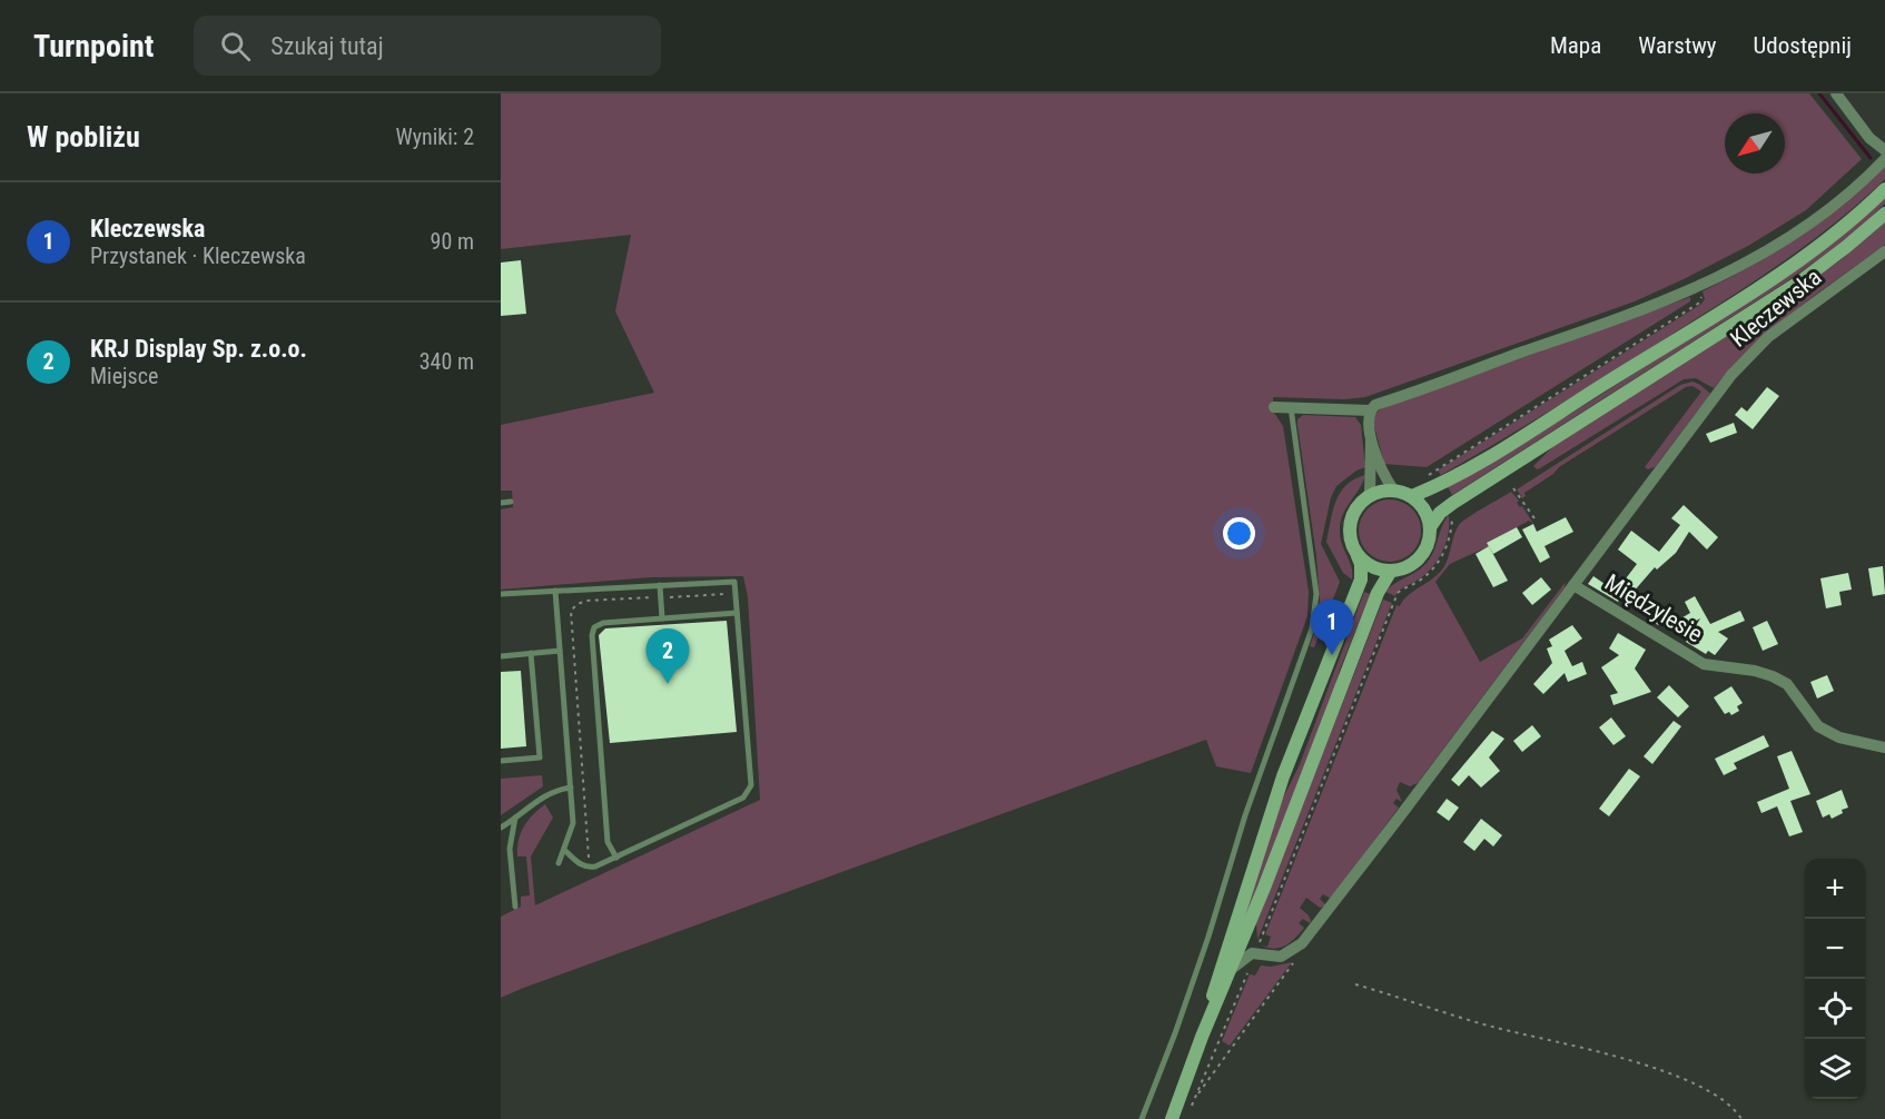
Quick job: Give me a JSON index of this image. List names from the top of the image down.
{
  "streets": {
    "main road": ["Kleczewska"],
    "street": ["Międzylesie"]
  },
  "crossings": [
    ["Kleczewska", "Międzylesie"]
  ],
  "north": "bottom left",
  "page": {
    "header": "Turnpoint",
    "search": "Szukaj tutaj",
    "nav": ["Mapa", "Warstwy", "Udostępnij"],
    "heading": ["W pobliżu", "Wyniki: 2"],
    "list": [
      {
        "mark": "1",
        "name": "Kleczewska",
        "note": "Przystanek · Kleczewska",
        "value": "90 m"
      },
      {
        "mark": "2",
        "name": "KRJ Display Sp. z.o.o.",
        "note": "Miejsce",
        "value": "340 m"
      }
    ],
    "pins": ["1", "2"],
    "map_buttons": ["+", "−"]
  }
}
